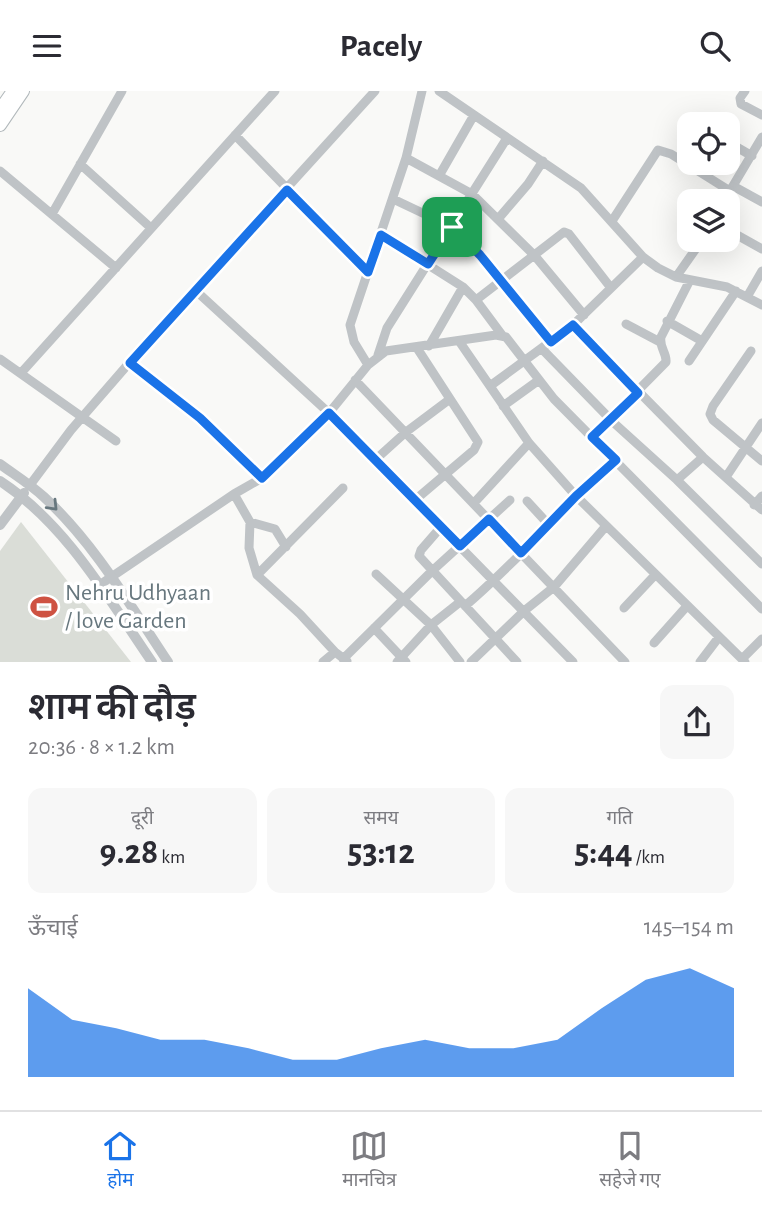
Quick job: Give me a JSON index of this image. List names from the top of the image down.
{
  "places": {
    "sports": ["Nehru Udhyaan / love Garden"]
  },
  "page": {
    "header": "Pacely",
    "heading": ["शाम की दौड़", "20:36 · 8 × 1.2 km"],
    "stats": [
      ["दूरी", "9.28 km"],
      ["समय", "53:12"],
      ["गति", "5:44 /km"]
    ],
    "chart": ["ऊँचाई", "145–154 m"],
    "tabs": ["होम", "मानचित्र", "सहेजे गए"]
  }
}
